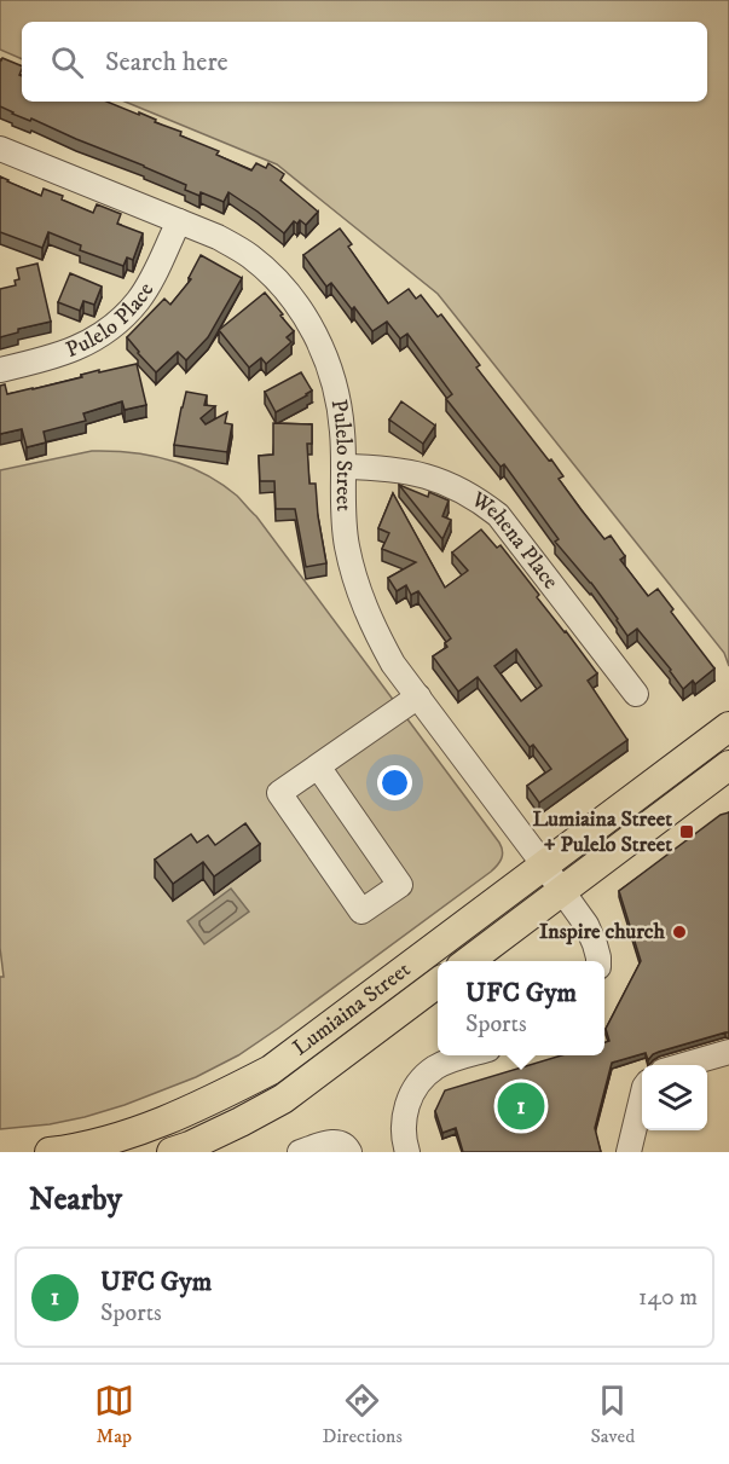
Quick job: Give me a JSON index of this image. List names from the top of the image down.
{
  "streets": {
    "main road": ["Lumiaina Street"],
    "street": ["Pulelo Place", "Pulelo Street", "Wehena Place"]
  },
  "crossings": [
    ["Pulelo Place", "Pulelo Street"],
    ["Pulelo Street", "Wehena Place"],
    ["Pulelo Street", "Lumiaina Street"]
  ],
  "places": {
    "transit": ["Lumiaina Street + Pulelo Street"],
    "other": ["Inspire church"]
  },
  "page": {
    "search": "Search here",
    "popup": ["UFC Gym", "Sports"],
    "pins": "1",
    "heading": "Nearby",
    "list": [
      {
        "mark": "1",
        "name": "UFC Gym",
        "note": "Sports",
        "value": "140 m"
      }
    ],
    "nav": ["Map", "Directions", "Saved"]
  }
}
